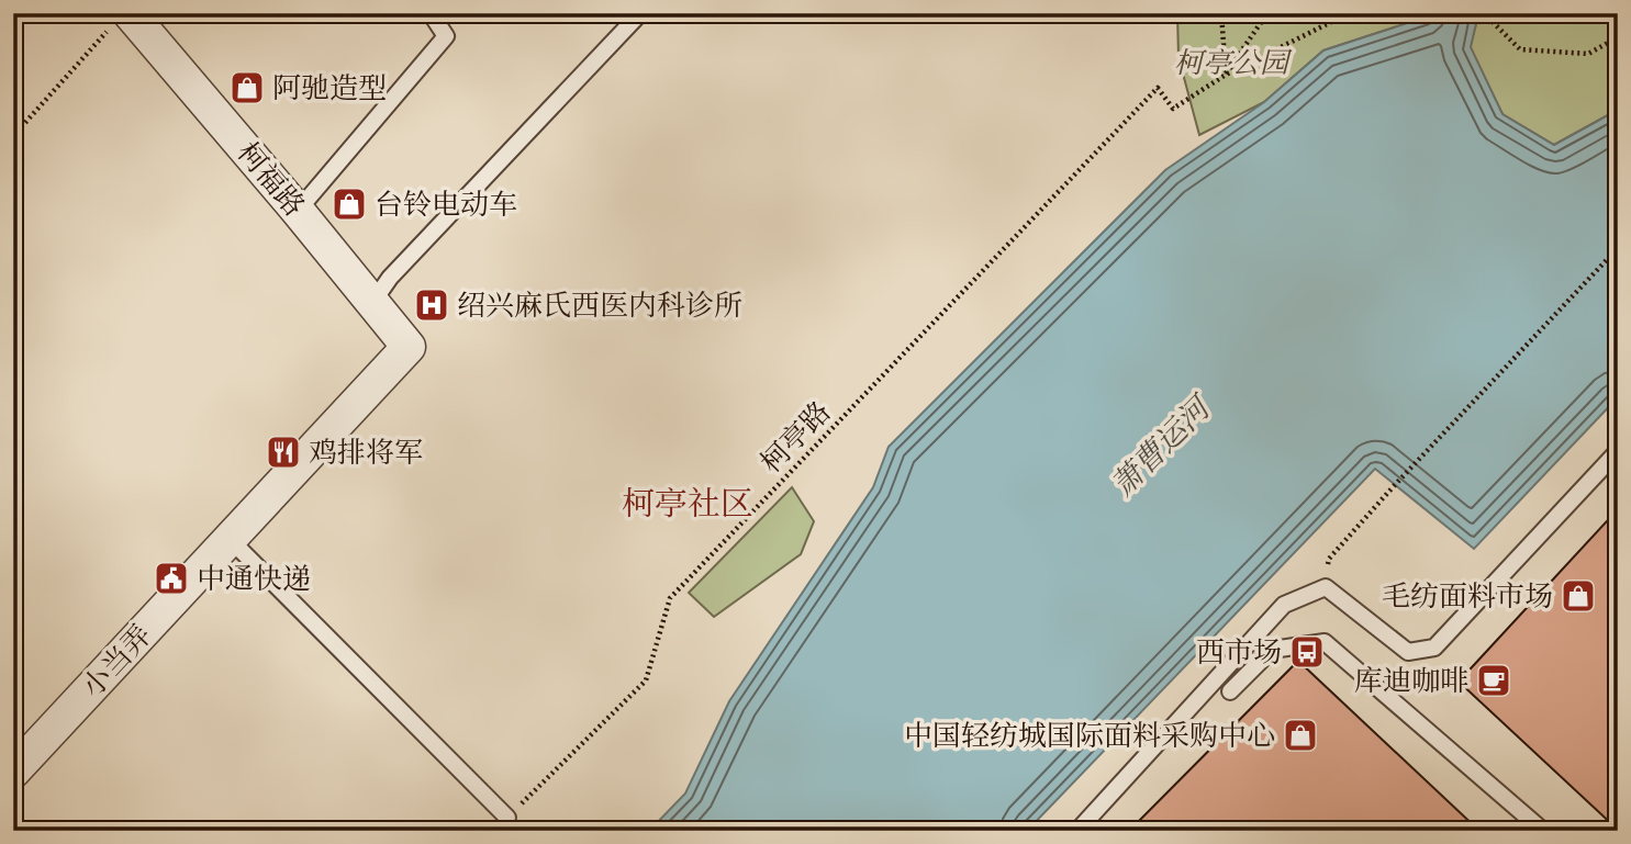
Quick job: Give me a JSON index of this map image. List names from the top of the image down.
{
  "streets": {
    "street": ["柯福路", "小当弄"],
    "path": ["柯亭路"]
  },
  "crossings": [
    ["柯福路", "小当弄"]
  ],
  "districts": ["柯亭社区"],
  "water": ["萧曹运河"],
  "parks": ["柯亭公园"],
  "places": {
    "shop": [
      "阿驰造型",
      "台铃电动车",
      "毛纺面料市场",
      "中国轻纺城国际面料采购中心"
    ],
    "hospital": ["绍兴麻氏西医内科诊所"],
    "restaurant": ["鸡排将军"],
    "public building": ["中通快递"],
    "bus stop": ["西市场"],
    "cafe": ["库迪咖啡"]
  }
}
